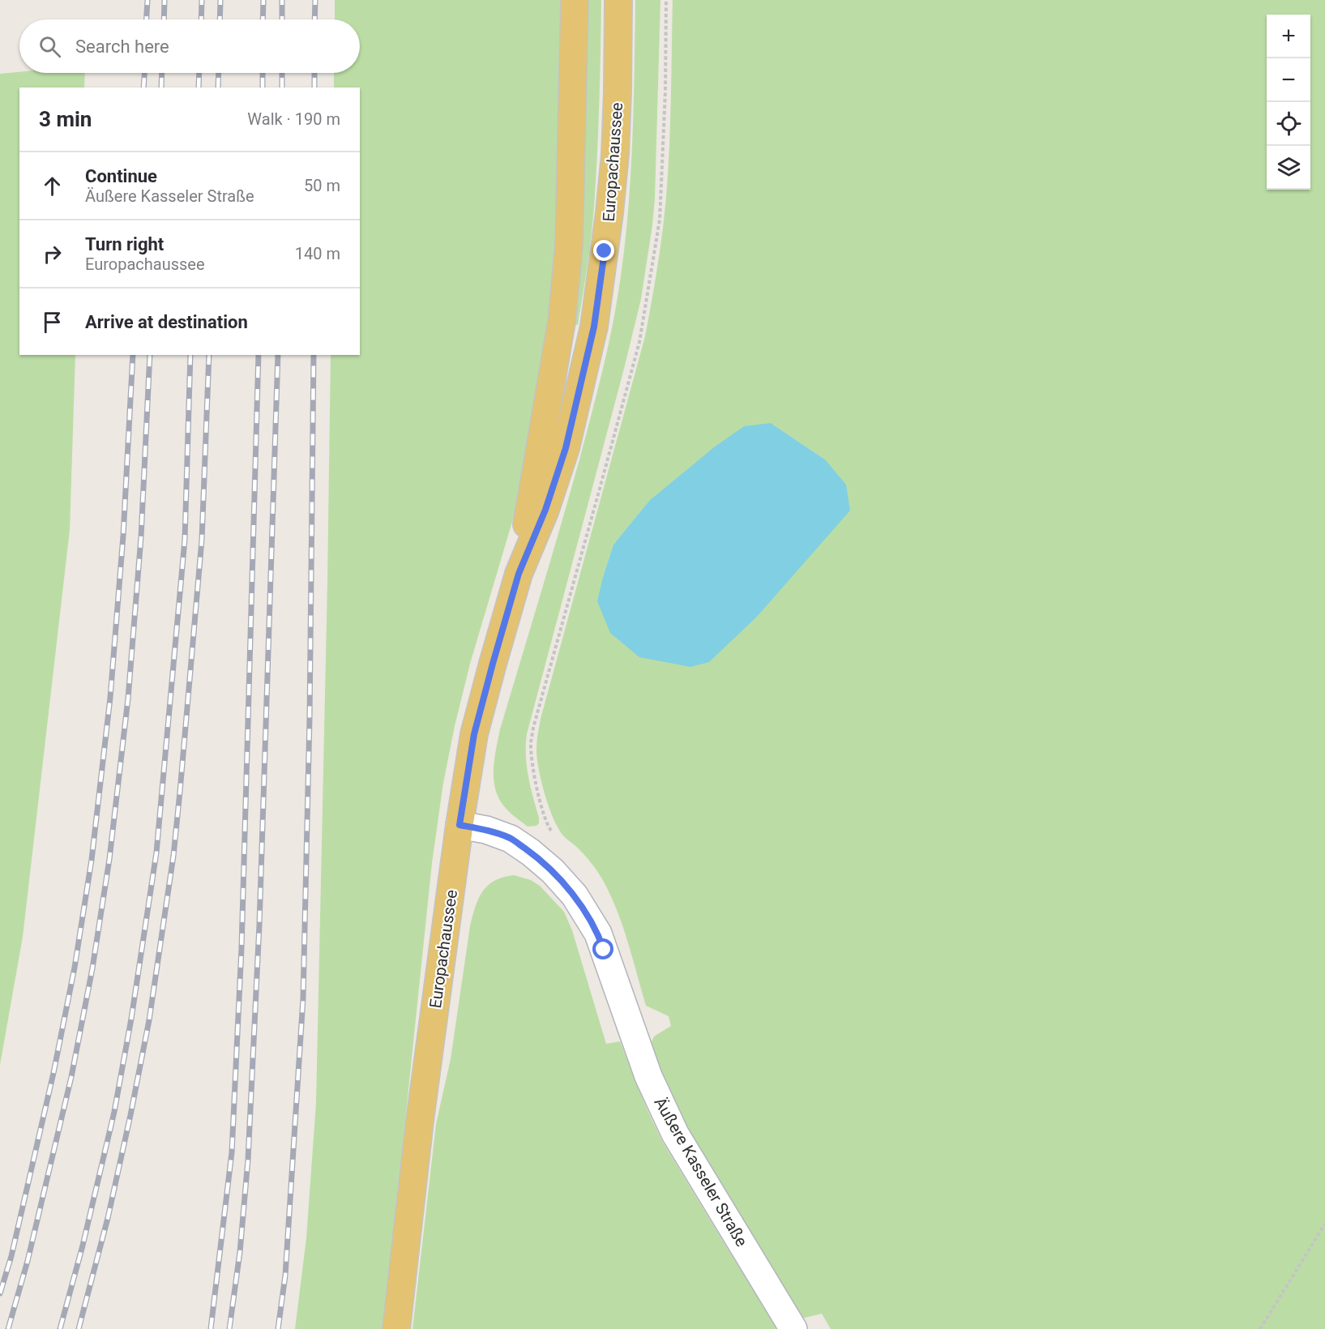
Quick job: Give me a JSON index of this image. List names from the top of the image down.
{
  "streets": {
    "main road": ["Europachaussee"],
    "street": ["Äußere Kasseler Straße"]
  },
  "crossings": [
    ["Europachaussee", "Äußere Kasseler Straße"]
  ],
  "page": {
    "map_buttons": ["+", "−"],
    "search": "Search here",
    "heading": ["3 min", "Walk · 190 m"],
    "list": [
      ["Continue", "Äußere Kasseler Straße", "50 m"],
      ["Turn right", "Europachaussee", "140 m"],
      "Arrive at destination"
    ]
  }
}
